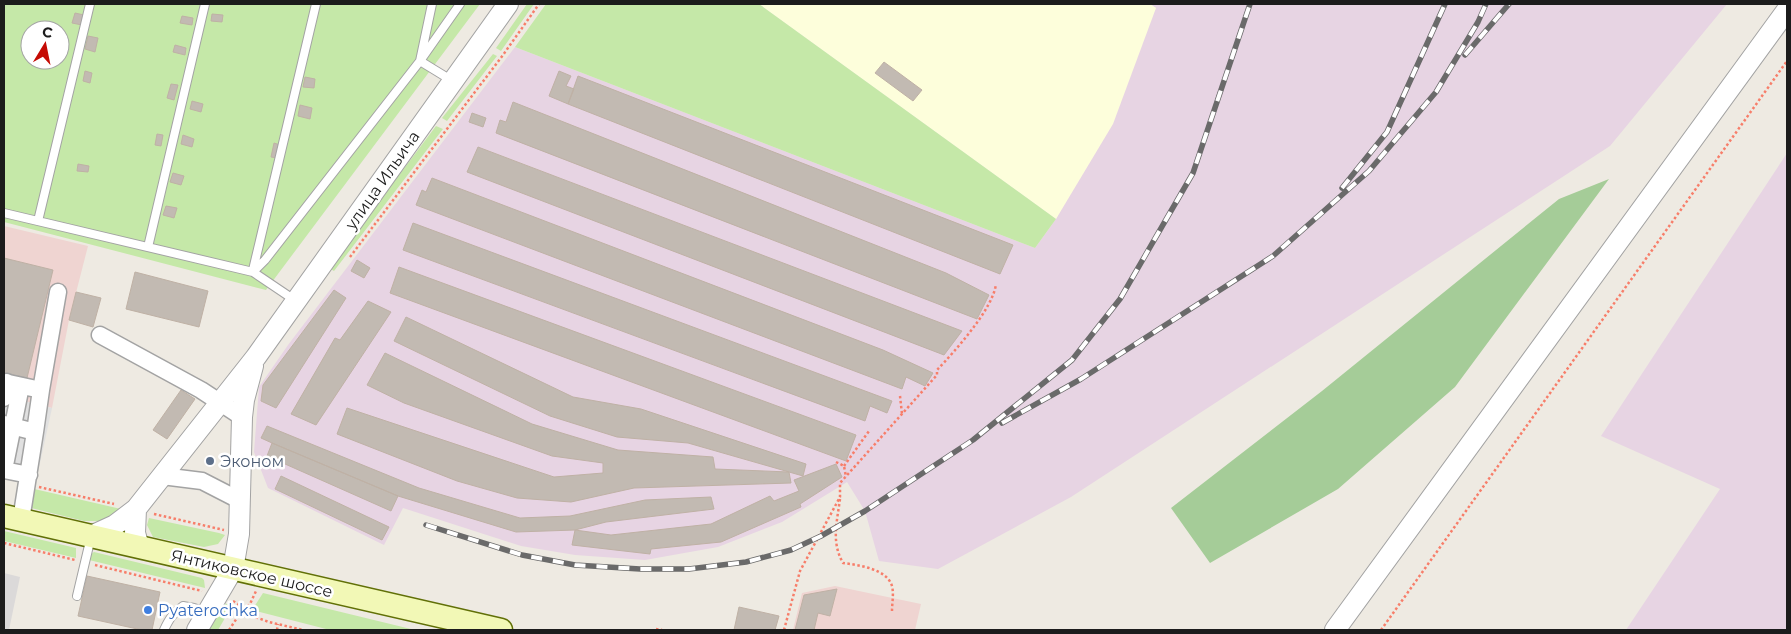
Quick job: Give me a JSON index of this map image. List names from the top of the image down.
{
  "streets": {
    "main road": ["Янтиковское шоссе"],
    "street": ["улица Ильича"]
  },
  "crossings": [
    ["улица Ильича", "Янтиковское шоссе"]
  ],
  "places": ["Эконом", "Pyaterochka"],
  "north": "top"
}
